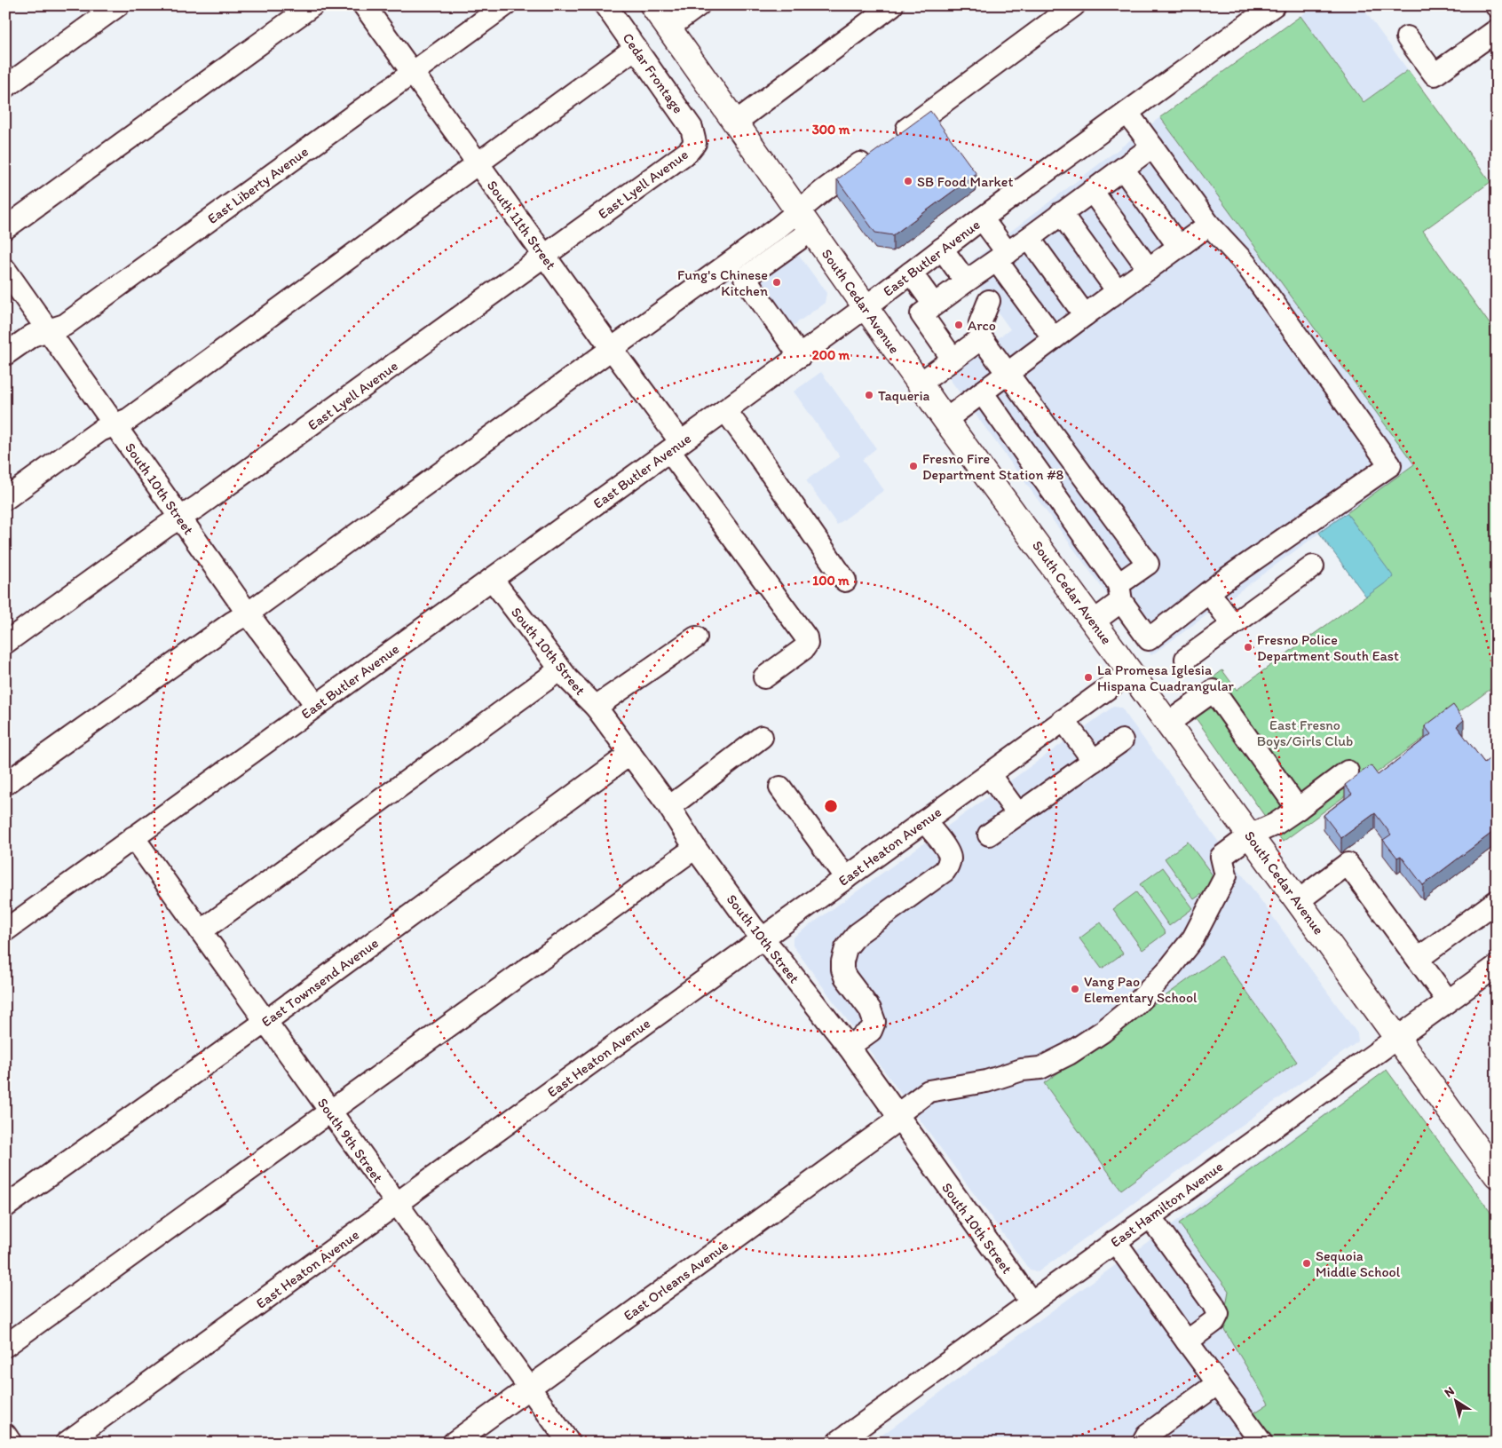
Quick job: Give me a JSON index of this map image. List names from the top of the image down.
{
  "streets": {
    "main road": ["South Cedar Avenue"],
    "street": [
      "Cedar Frontage",
      "East Lyell Avenue",
      "East Liberty Avenue",
      "South 11th Street",
      "East Butler Avenue",
      "South 10th Street",
      "East Heaton Avenue",
      "East Townsend Avenue",
      "South 9th Street",
      "East Hamilton Avenue",
      "East Orleans Avenue"
    ]
  },
  "crossings": [
    ["Cedar Frontage", "East Lyell Avenue"],
    ["East Lyell Avenue", "South 11th Street"],
    ["East Lyell Avenue", "South 10th Street"],
    ["East Liberty Avenue", "South 11th Street"],
    ["East Liberty Avenue", "South 10th Street"],
    ["South 11th Street", "East Butler Avenue"],
    ["East Butler Avenue", "South Cedar Avenue"],
    ["East Butler Avenue", "South 10th Street"],
    ["East Butler Avenue", "South 9th Street"],
    ["South Cedar Avenue", "East Heaton Avenue"],
    ["South Cedar Avenue", "East Hamilton Avenue"],
    ["South Cedar Avenue", "East Orleans Avenue"],
    ["South 10th Street", "East Heaton Avenue"],
    ["South 10th Street", "East Townsend Avenue"],
    ["South 10th Street", "East Hamilton Avenue"],
    ["South 10th Street", "East Orleans Avenue"],
    ["East Heaton Avenue", "South 9th Street"],
    ["East Townsend Avenue", "South 9th Street"],
    ["South 9th Street", "East Orleans Avenue"]
  ],
  "parks": ["East Fresno Boys/Girls Club"],
  "places": [
    "SB Food Market",
    "Fung's Chinese Kitchen",
    "Arco",
    "Taqueria",
    "Fresno Fire Department Station #8",
    "Fresno Police Department South East",
    "La Promesa Iglesia Hispana Cuadrangular",
    "Vang Pao Elementary School",
    "Sequoia Middle School"
  ],
  "north": "top left",
  "rings": ["300 m", "200 m", "100 m"]
}
